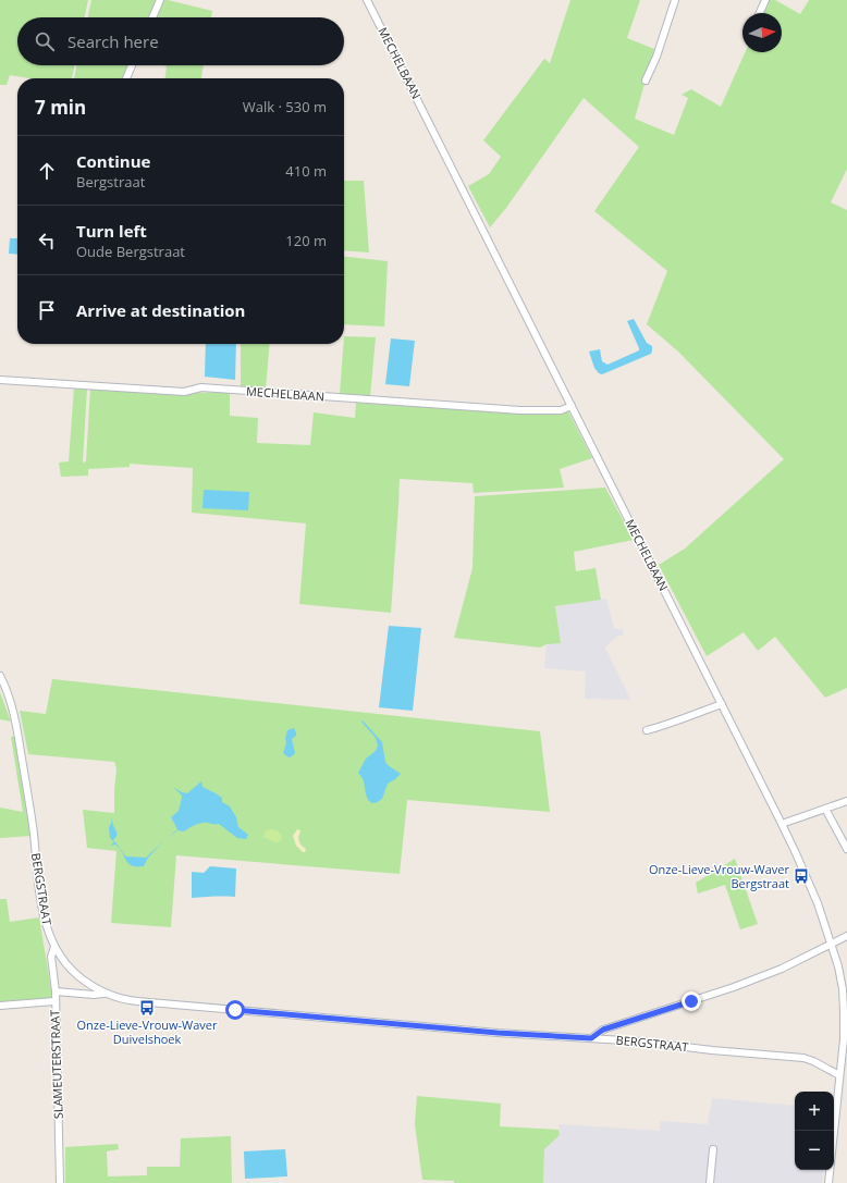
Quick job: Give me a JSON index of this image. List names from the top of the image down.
{
  "streets": {
    "street": ["MECHELBAAN", "BERGSTRAAT", "SLAMEUTERSTRAAT"]
  },
  "crossings": [
    ["MECHELBAAN", "BERGSTRAAT"],
    ["BERGSTRAAT", "SLAMEUTERSTRAAT"]
  ],
  "places": {
    "bus stop": ["Onze-Lieve-Vrouw-Waver Bergstraat", "Onze-Lieve-Vrouw-Waver Duivelshoek"]
  },
  "north": "right",
  "page": {
    "search": "Search here",
    "heading": ["7 min", "Walk · 530 m"],
    "list": [
      ["Continue", "Bergstraat", "410 m"],
      ["Turn left", "Oude Bergstraat", "120 m"],
      "Arrive at destination"
    ],
    "map_buttons": ["+", "−"]
  }
}
